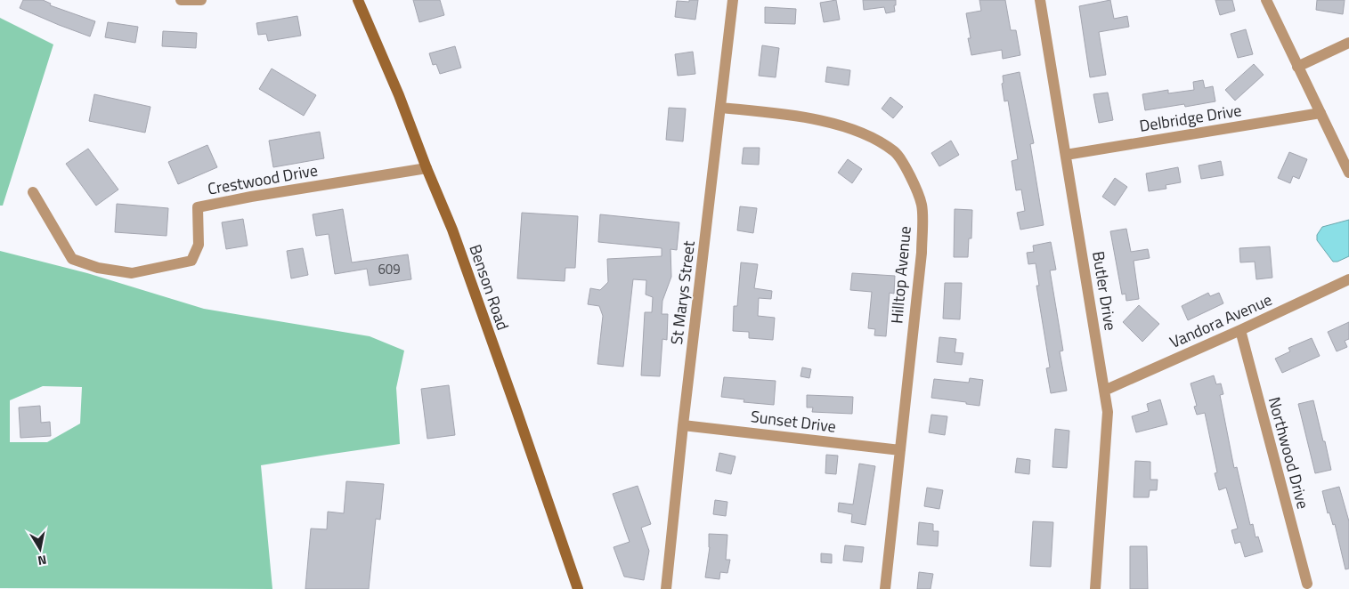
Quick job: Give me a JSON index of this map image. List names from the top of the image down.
{
  "streets": {
    "main road": ["Benson Road"],
    "street": [
      "Delbridge Drive",
      "Crestwood Drive",
      "Hilltop Avenue",
      "Butler Drive",
      "St Marys Street",
      "Vandora Avenue",
      "Sunset Drive",
      "Northwood Drive"
    ]
  },
  "crossings": [
    ["Delbridge Drive", "Butler Drive"],
    ["Crestwood Drive", "Benson Road"],
    ["Hilltop Avenue", "St Marys Street"],
    ["Hilltop Avenue", "Sunset Drive"],
    ["Butler Drive", "Vandora Avenue"],
    ["St Marys Street", "Sunset Drive"],
    ["Vandora Avenue", "Northwood Drive"]
  ],
  "house_numbers": ["609"],
  "north": "bottom"
}
